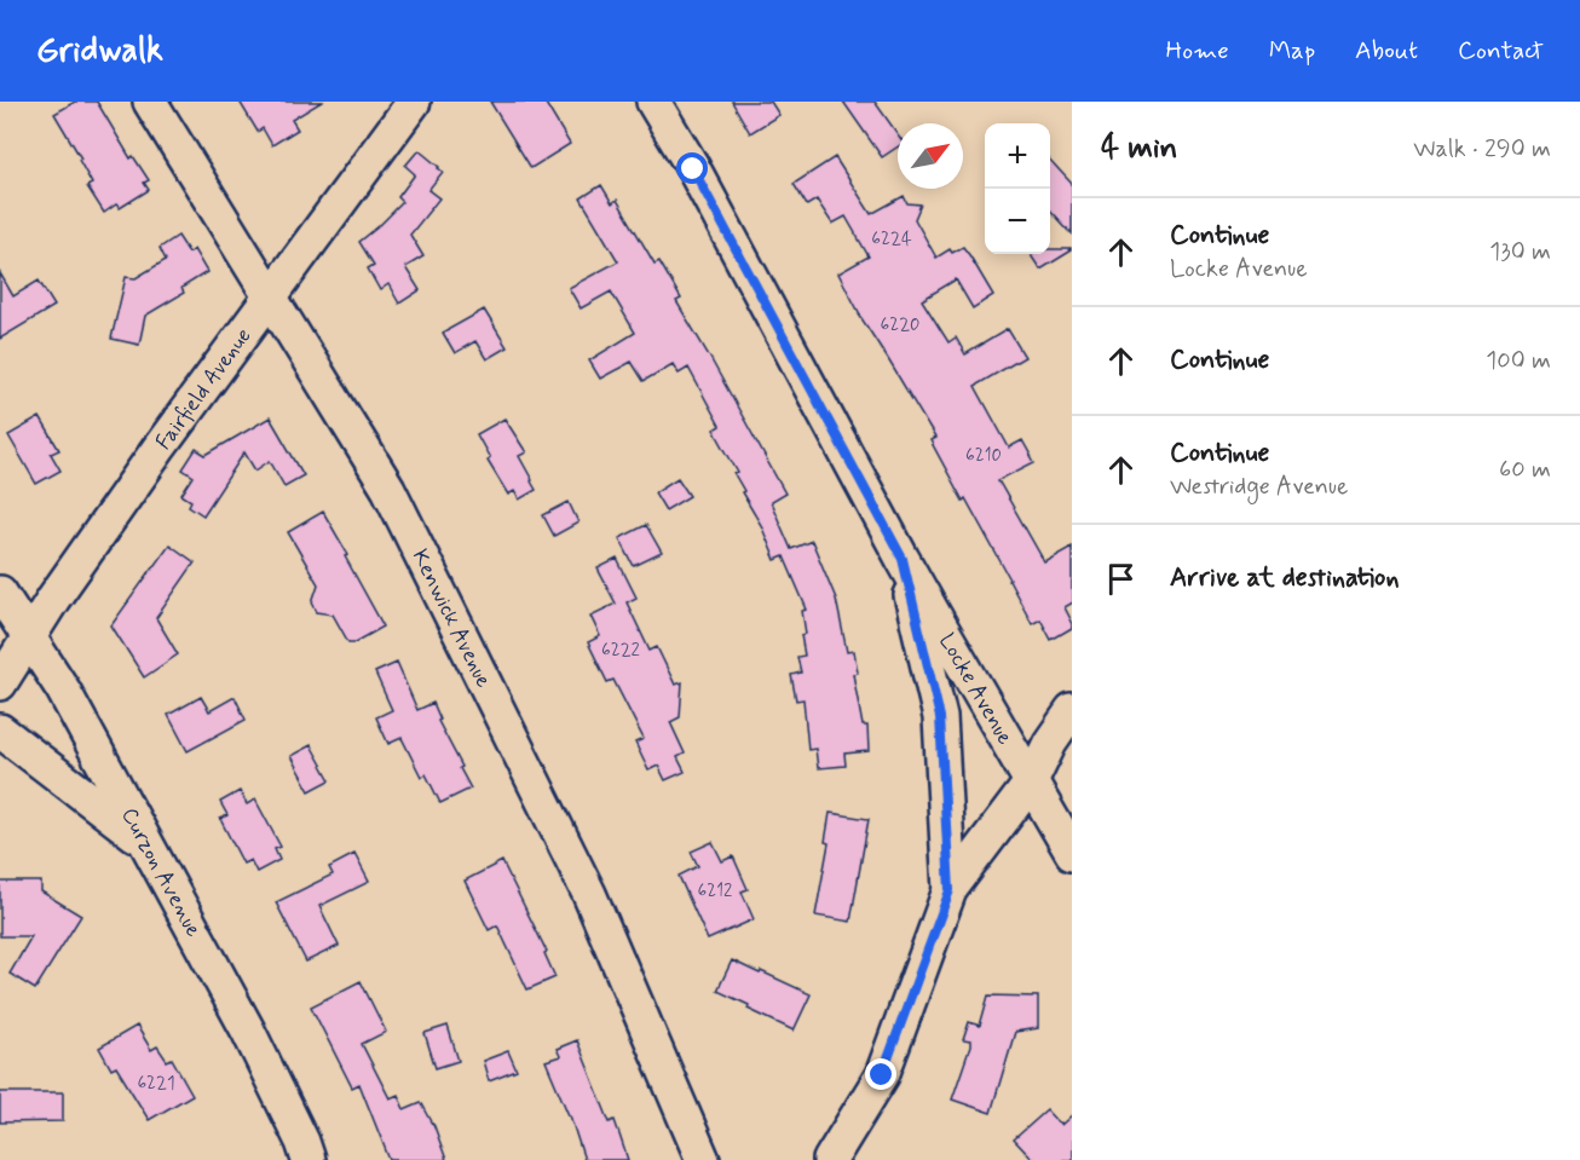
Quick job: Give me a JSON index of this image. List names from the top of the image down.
{
  "streets": {
    "street": [
      "Fairfield Avenue",
      "Kenwick Avenue",
      "Locke Avenue",
      "Curzon Avenue"
    ]
  },
  "crossings": [
    ["Fairfield Avenue", "Kenwick Avenue"],
    ["Fairfield Avenue", "Curzon Avenue"]
  ],
  "house_numbers": [
    "6224",
    "6220",
    "6210",
    "6222",
    "6212",
    "6221"
  ],
  "north": "top right",
  "page": {
    "header": "Gridwalk",
    "nav": [
      "Home",
      "Map",
      "About",
      "Contact"
    ],
    "heading": ["4 min", "Walk · 290 m"],
    "map_buttons": ["+", "−"],
    "list": [
      ["Continue", "Locke Avenue", "130 m"],
      ["Continue", "100 m"],
      ["Continue", "Westridge Avenue", "60 m"],
      "Arrive at destination"
    ]
  }
}
